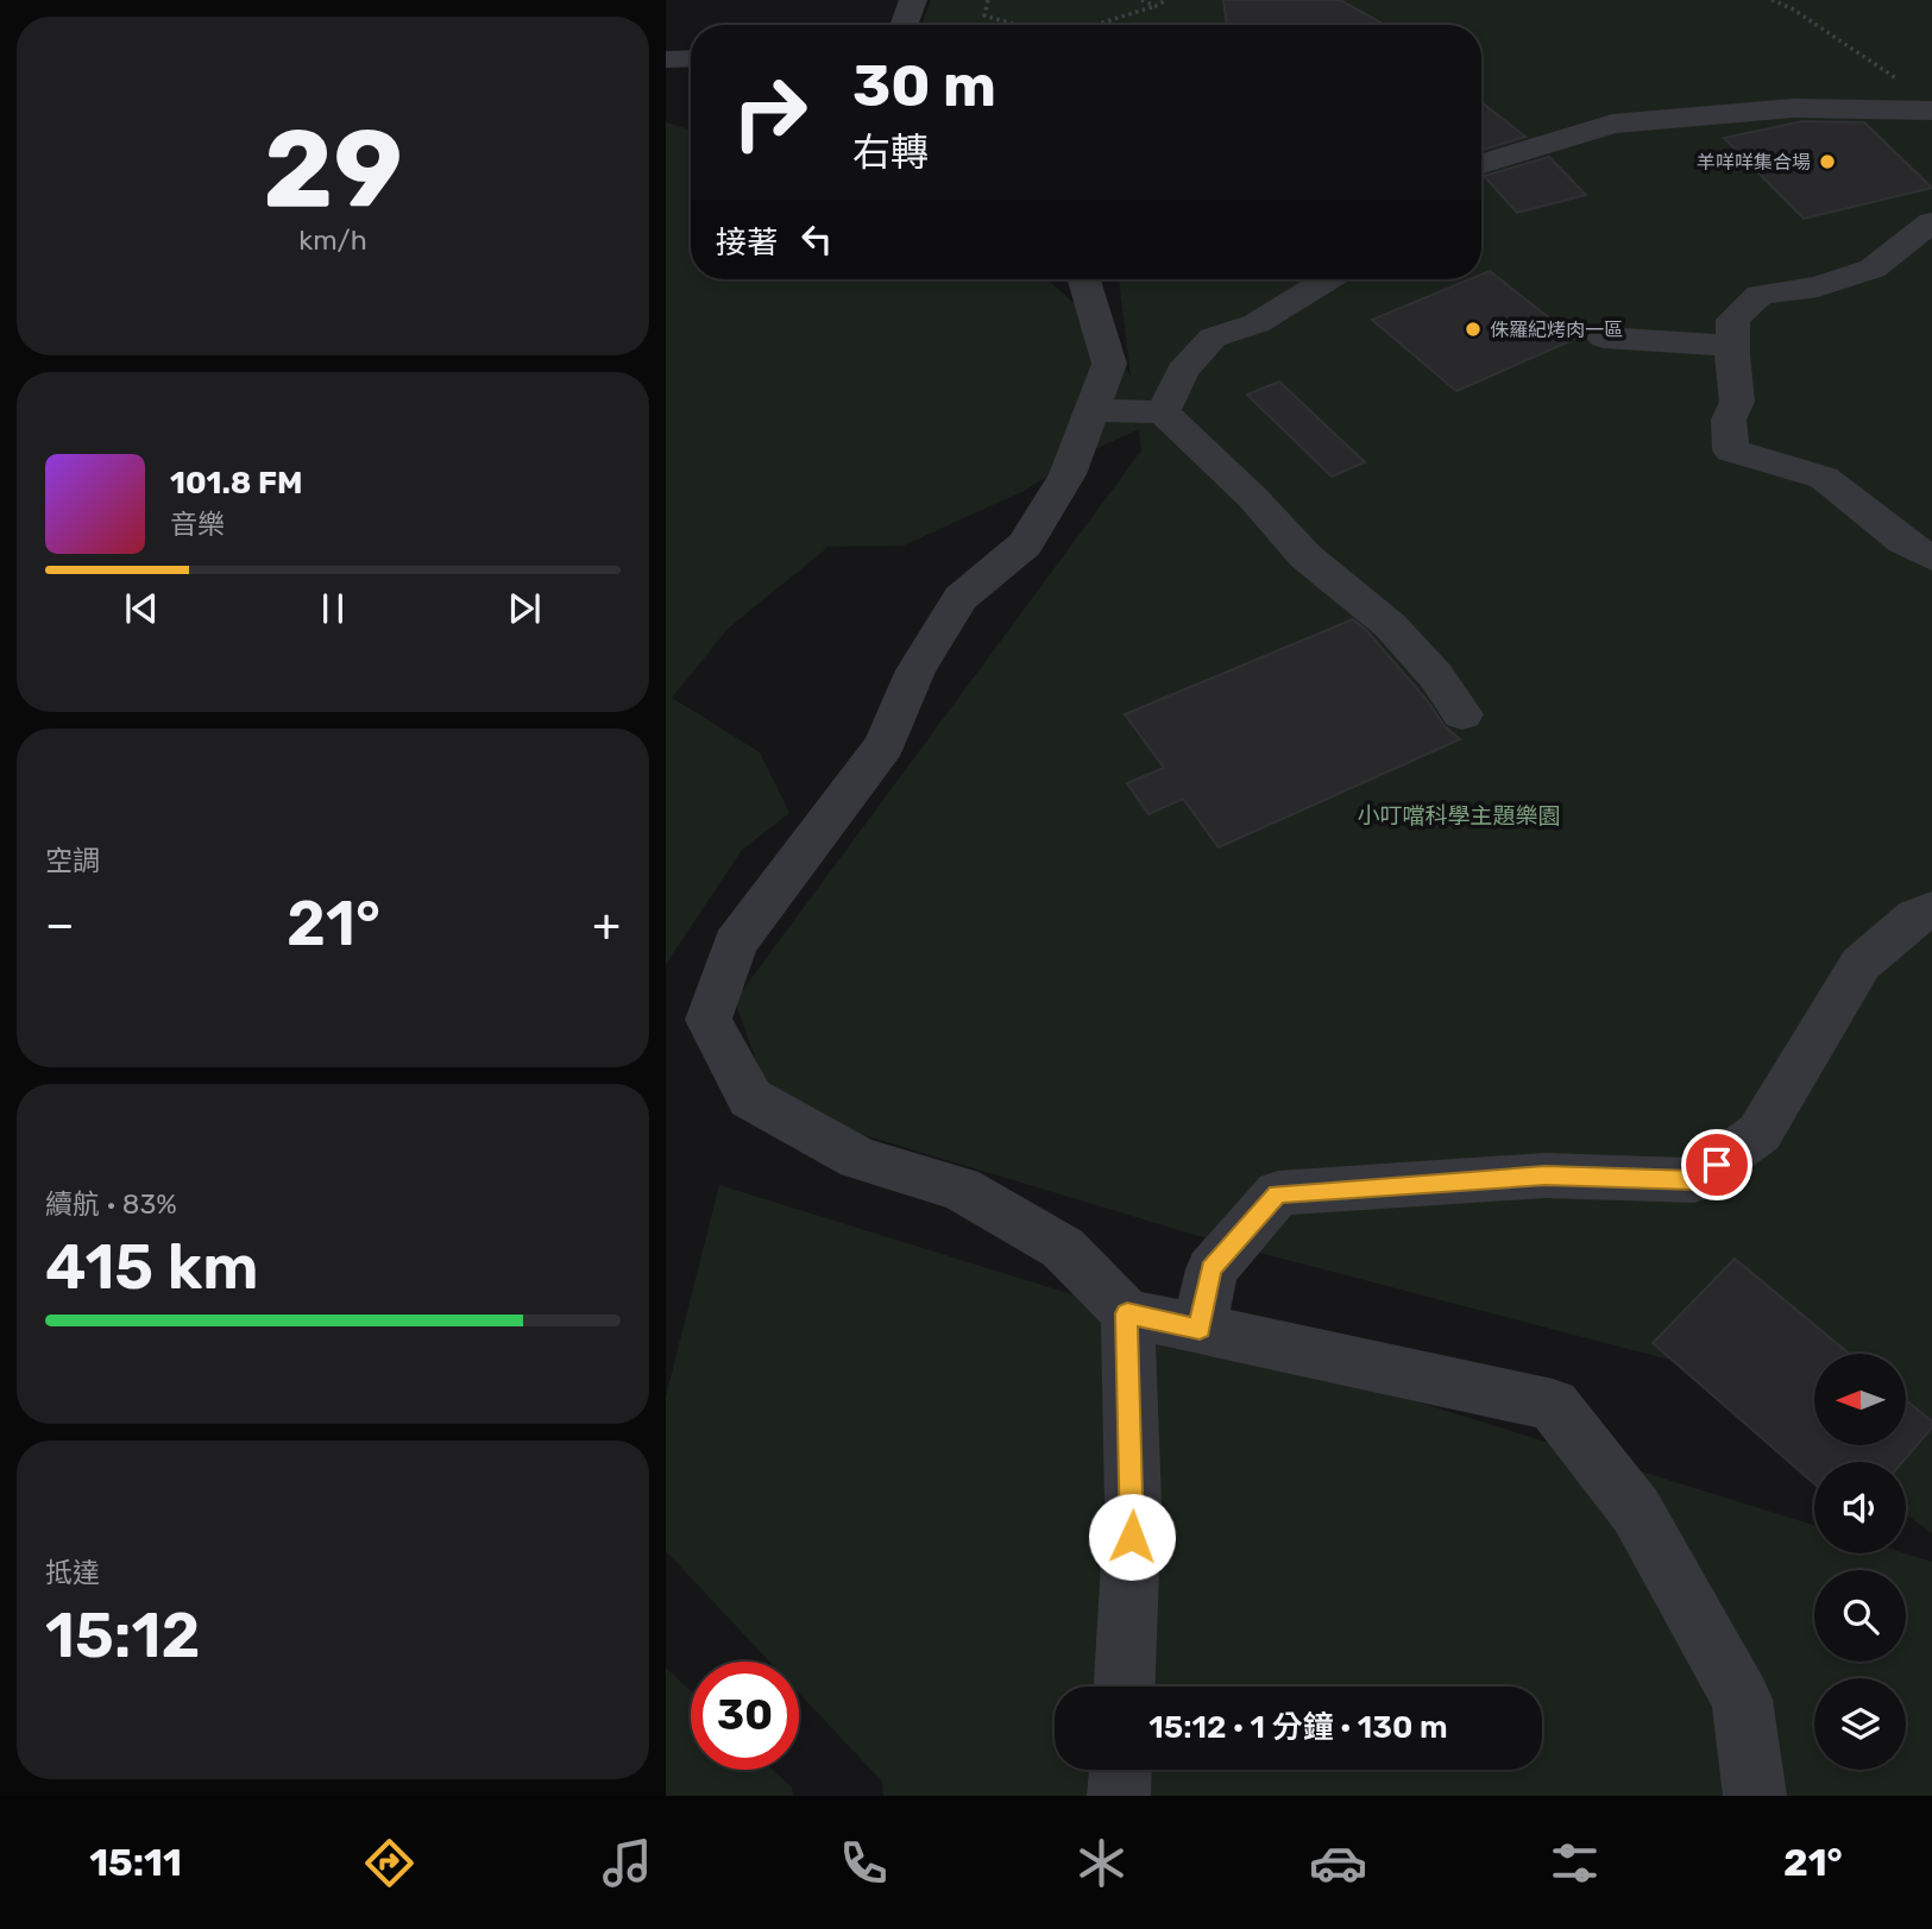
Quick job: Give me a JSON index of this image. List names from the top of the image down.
{
  "parks": ["小叮噹科學主題樂園"],
  "places": ["羊咩咩集合場", "侏羅紀烤肉一區"],
  "north": "left",
  "page": {
    "tile": [
      ["29", "km/h"],
      "空調",
      ["續航 · 83%", "415 km"],
      ["抵達", "15:12"]
    ],
    "turn": ["30 m", "右轉"],
    "then": "接著",
    "song": ["101.8 FM", "音樂"],
    "heat": ["−", "21°", "+"],
    "limit": "30",
    "trip": "15:12 · 1 分鐘 · 130 m",
    "tabs": ["15:11", "21°"]
  }
}
